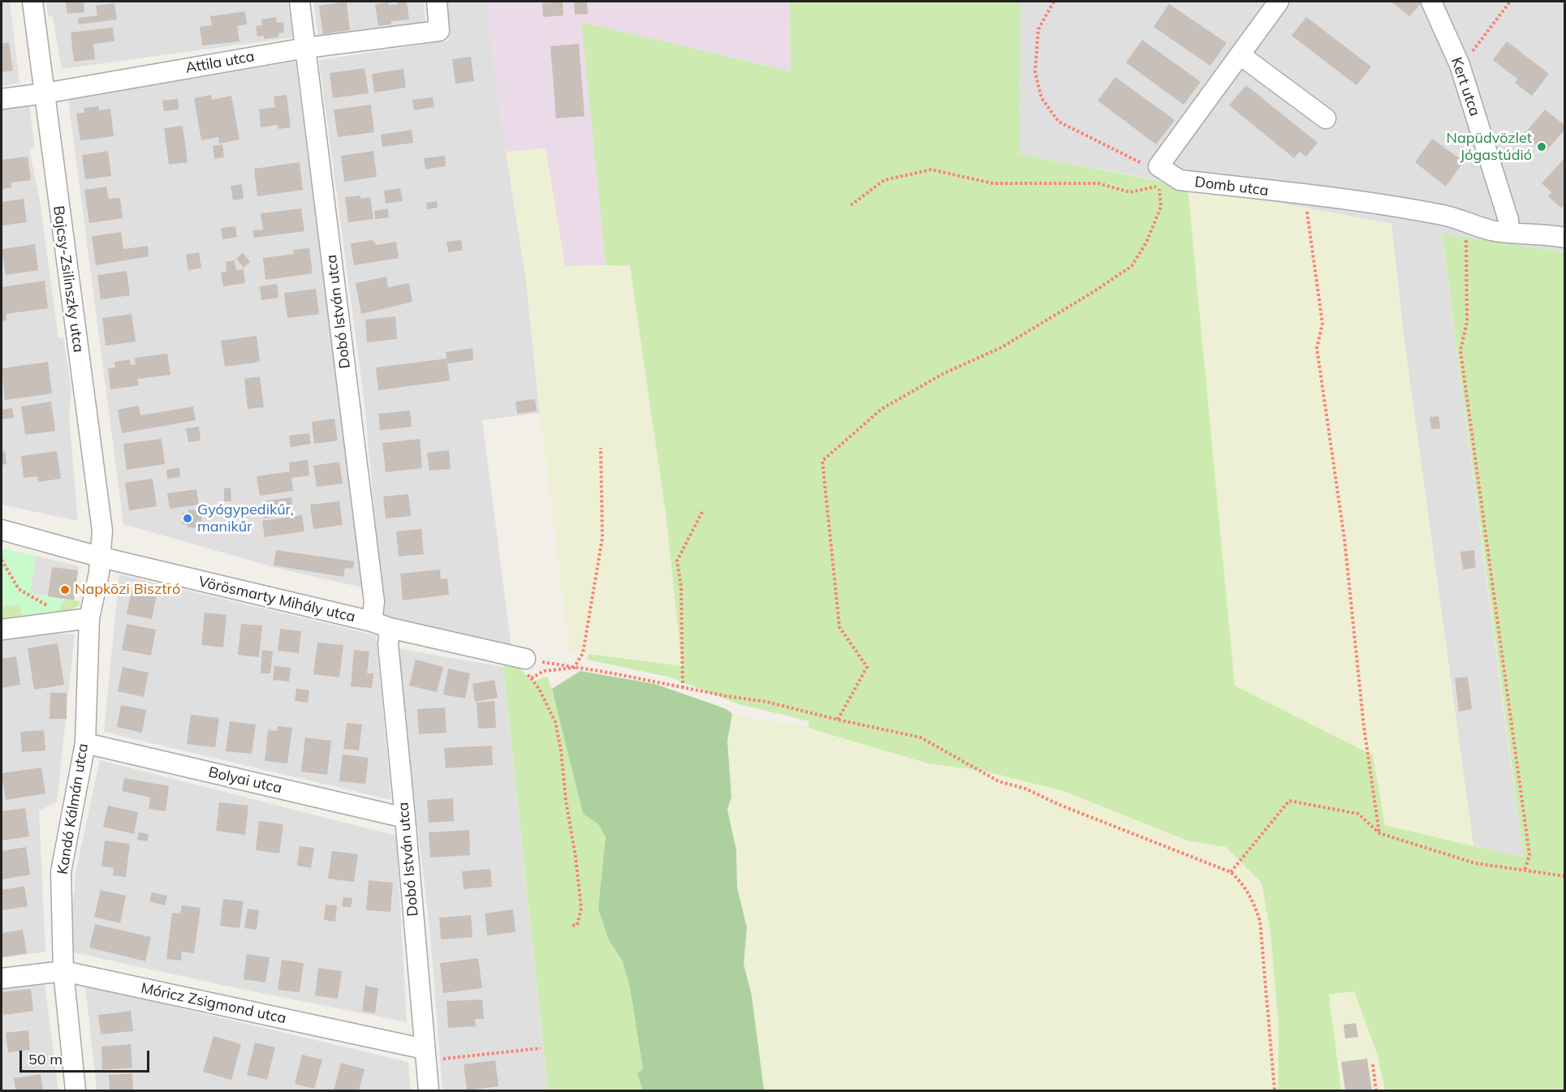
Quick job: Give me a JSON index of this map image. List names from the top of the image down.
{
  "streets": {
    "street": [
      "Attila utca",
      "Kert utca",
      "Domb utca",
      "Bajcsy-Zsilinszky utca",
      "Dobó István utca",
      "Vörösmarty Mihály utca",
      "Bolyai utca",
      "Kandó Kálmán utca",
      "Móricz Zsigmond utca"
    ]
  },
  "crossings": [
    ["Attila utca", "Bajcsy-Zsilinszky utca"],
    ["Attila utca", "Dobó István utca"],
    ["Kert utca", "Domb utca"],
    ["Bajcsy-Zsilinszky utca", "Vörösmarty Mihály utca"],
    ["Bajcsy-Zsilinszky utca", "Kandó Kálmán utca"],
    ["Dobó István utca", "Vörösmarty Mihály utca"],
    ["Dobó István utca", "Bolyai utca"],
    ["Dobó István utca", "Móricz Zsigmond utca"],
    ["Vörösmarty Mihály utca", "Kandó Kálmán utca"],
    ["Bolyai utca", "Kandó Kálmán utca"],
    ["Kandó Kálmán utca", "Móricz Zsigmond utca"]
  ],
  "places": ["Napüdvözlet Jógastúdió", "Gyógypedikűr, manikűr", "Napközi Bisztró"],
  "scale_bar": "50 m"
}
